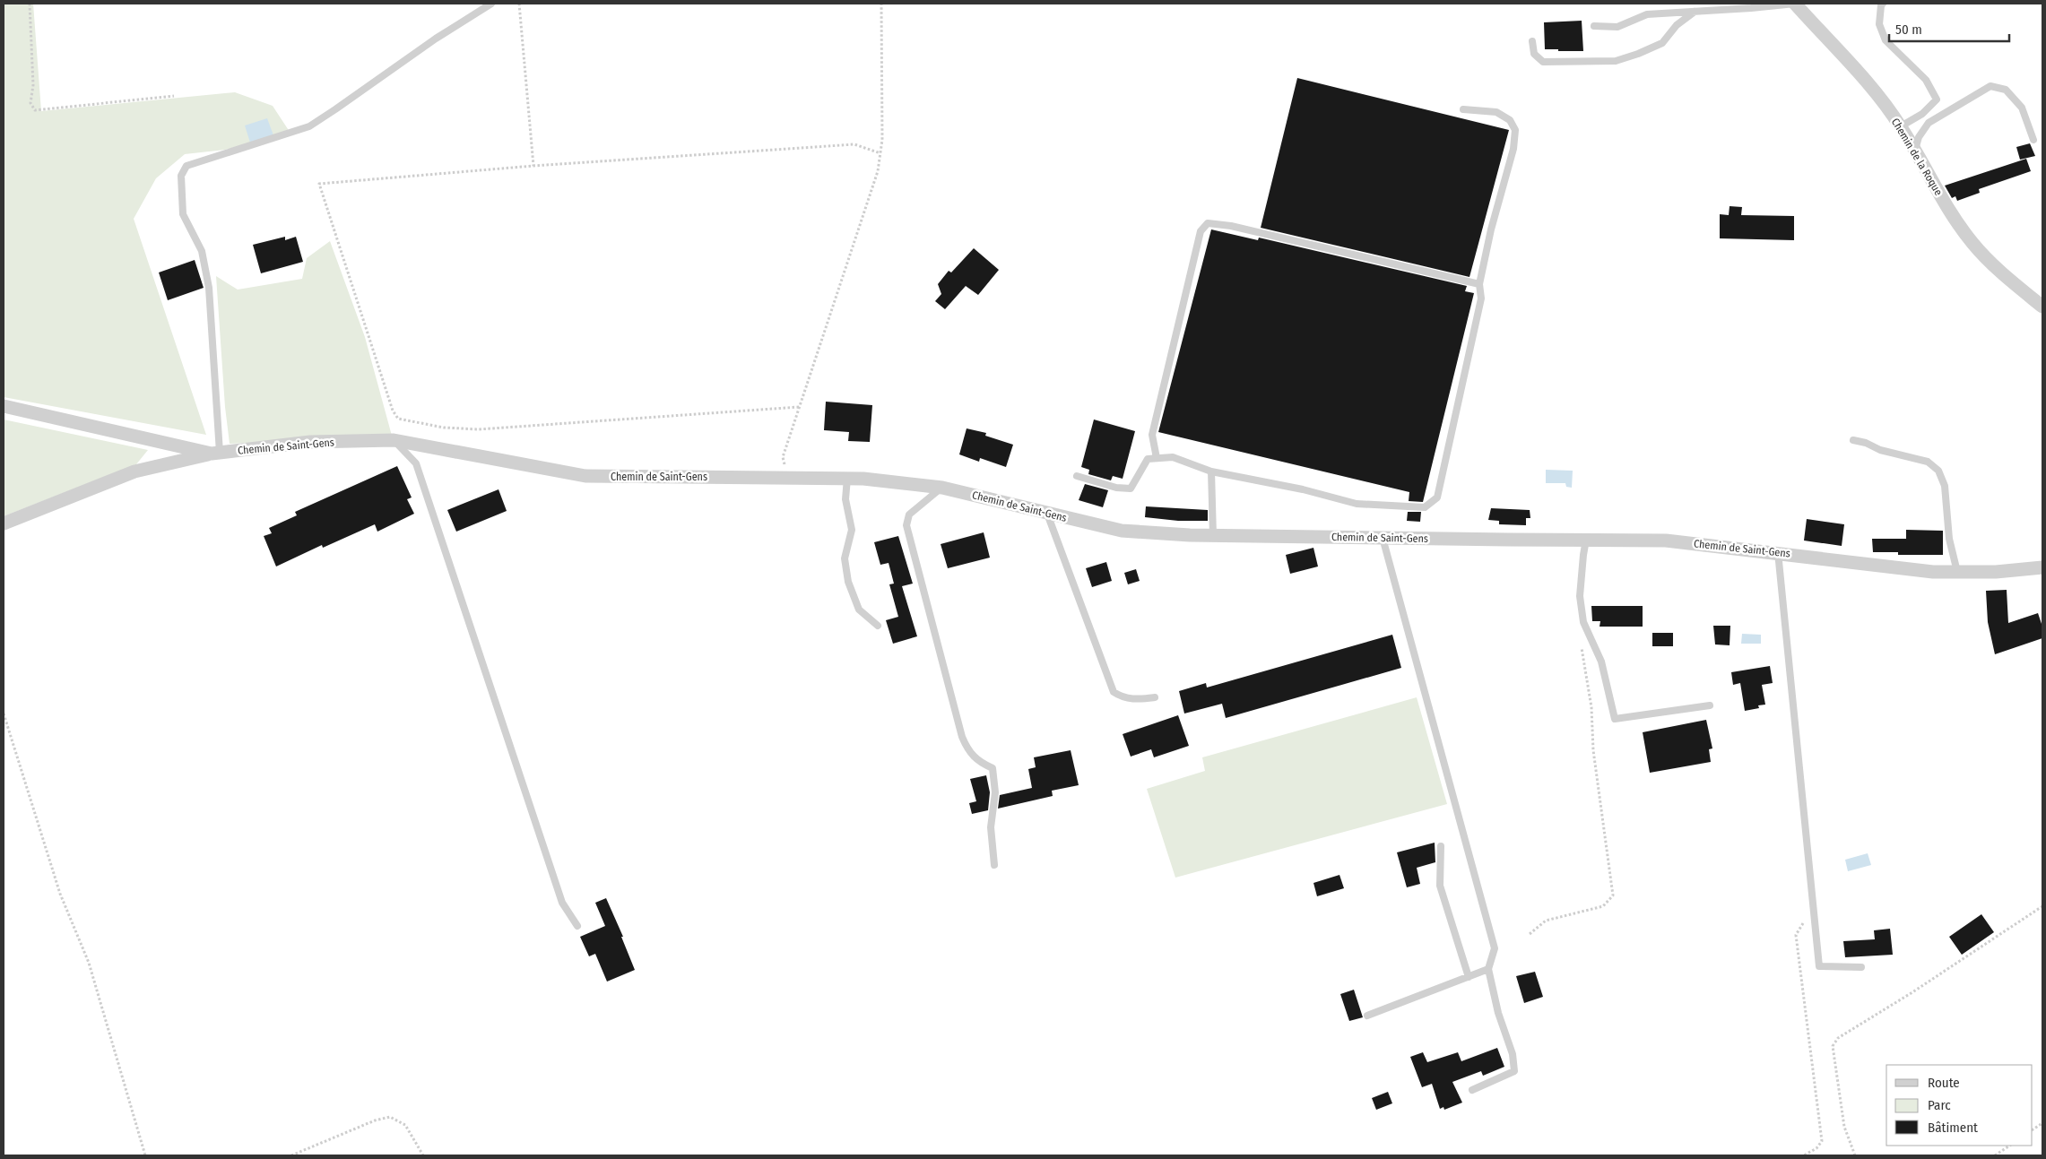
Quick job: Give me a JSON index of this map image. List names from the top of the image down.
{
  "streets": {
    "street": ["Chemin de la Roque", "Chemin de Saint-Gens"]
  },
  "legend": ["Route", "Parc", "Bâtiment"],
  "scale_bar": "50 m"
}
